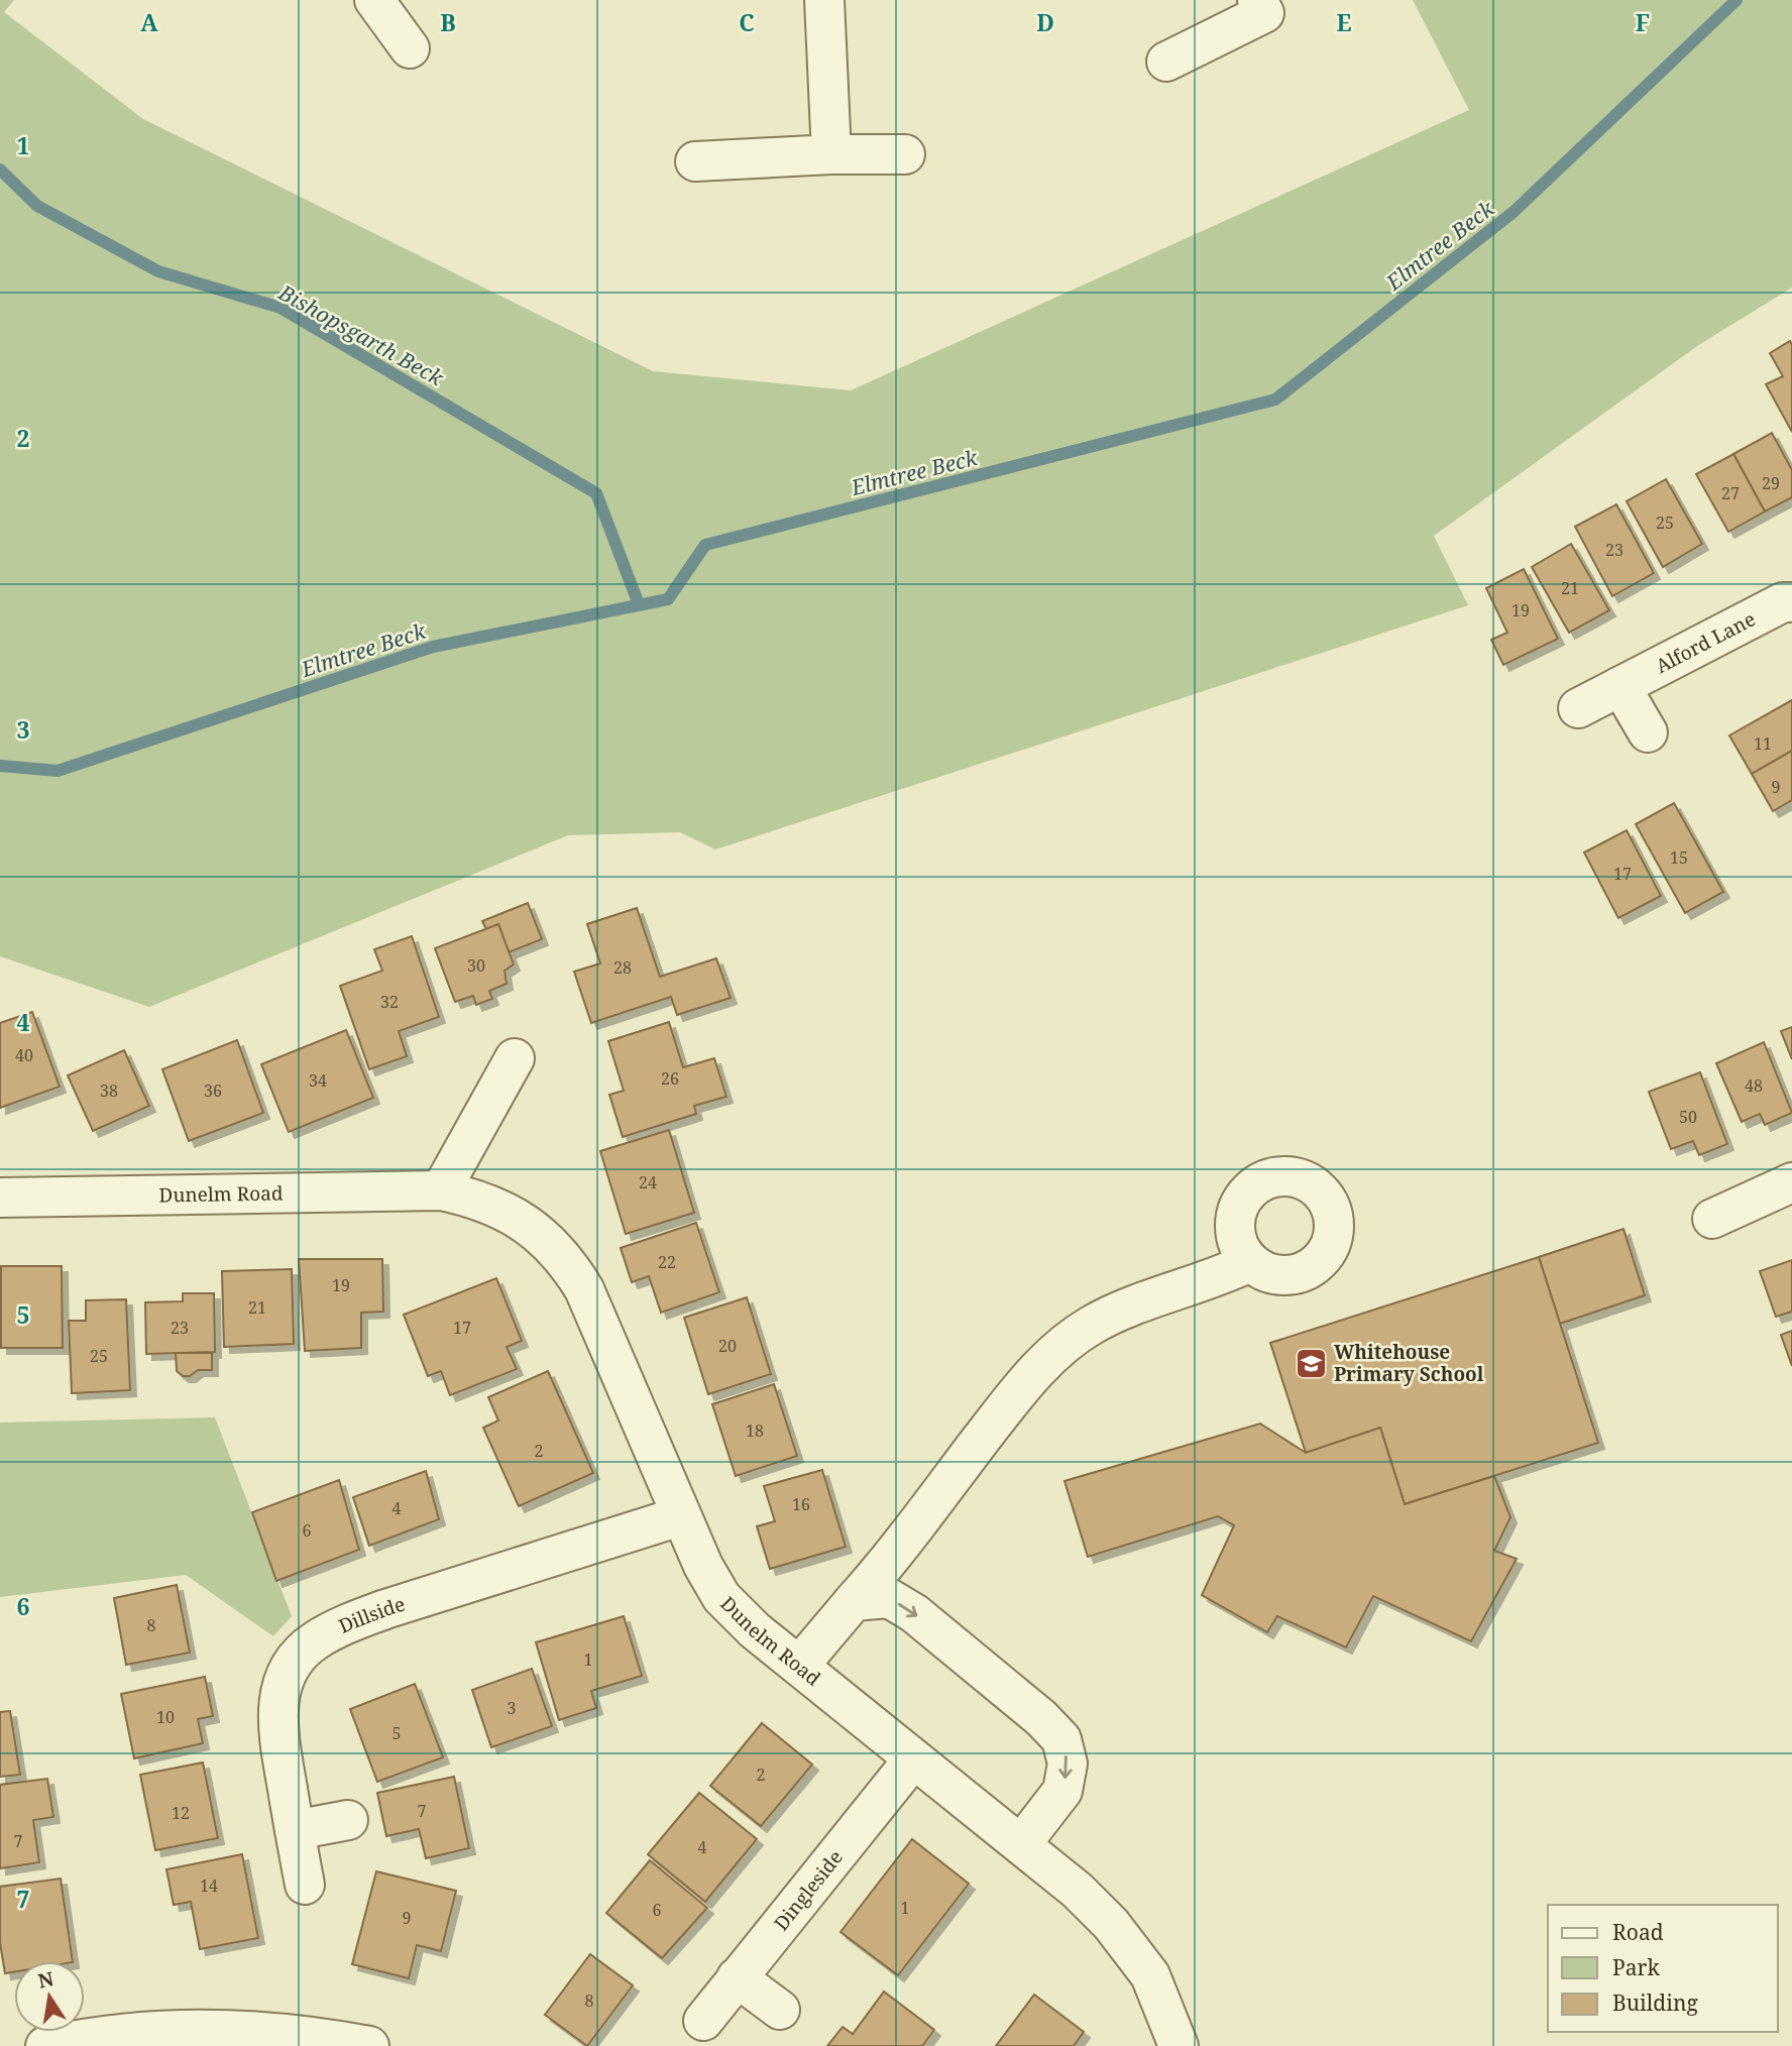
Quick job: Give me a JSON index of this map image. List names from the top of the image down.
{
  "streets": {
    "street": [
      "Alford Lane",
      "Dunelm Road",
      "Dillside",
      "Dingleside"
    ]
  },
  "crossings": [
    ["Dunelm Road", "Dillside"],
    ["Dunelm Road", "Dingleside"]
  ],
  "water": ["Elmtree Beck", "Bishopsgarth Beck"],
  "places": {
    "school or university": ["Whitehouse Primary School"]
  },
  "house_numbers": [
    "29",
    "27",
    "25",
    "23",
    "21",
    "19",
    "11",
    "9",
    "15",
    "17",
    "30",
    "28",
    "32",
    "40",
    "26",
    "34",
    "48",
    "38",
    "36",
    "50",
    "24",
    "22",
    "19",
    "21",
    "23",
    "17",
    "20",
    "25",
    "18",
    "2",
    "16",
    "4",
    "6",
    "8",
    "1",
    "3",
    "10",
    "5",
    "2",
    "7",
    "12",
    "7",
    "4",
    "14",
    "1",
    "6",
    "9",
    "8"
  ],
  "legend": ["Road", "Park", "Building"],
  "north": "top",
  "grid": {
    "columns": [
      "A",
      "B",
      "C",
      "D",
      "E",
      "F"
    ],
    "rows": [
      "1",
      "2",
      "3",
      "4",
      "5",
      "6",
      "7"
    ]
  }
}
